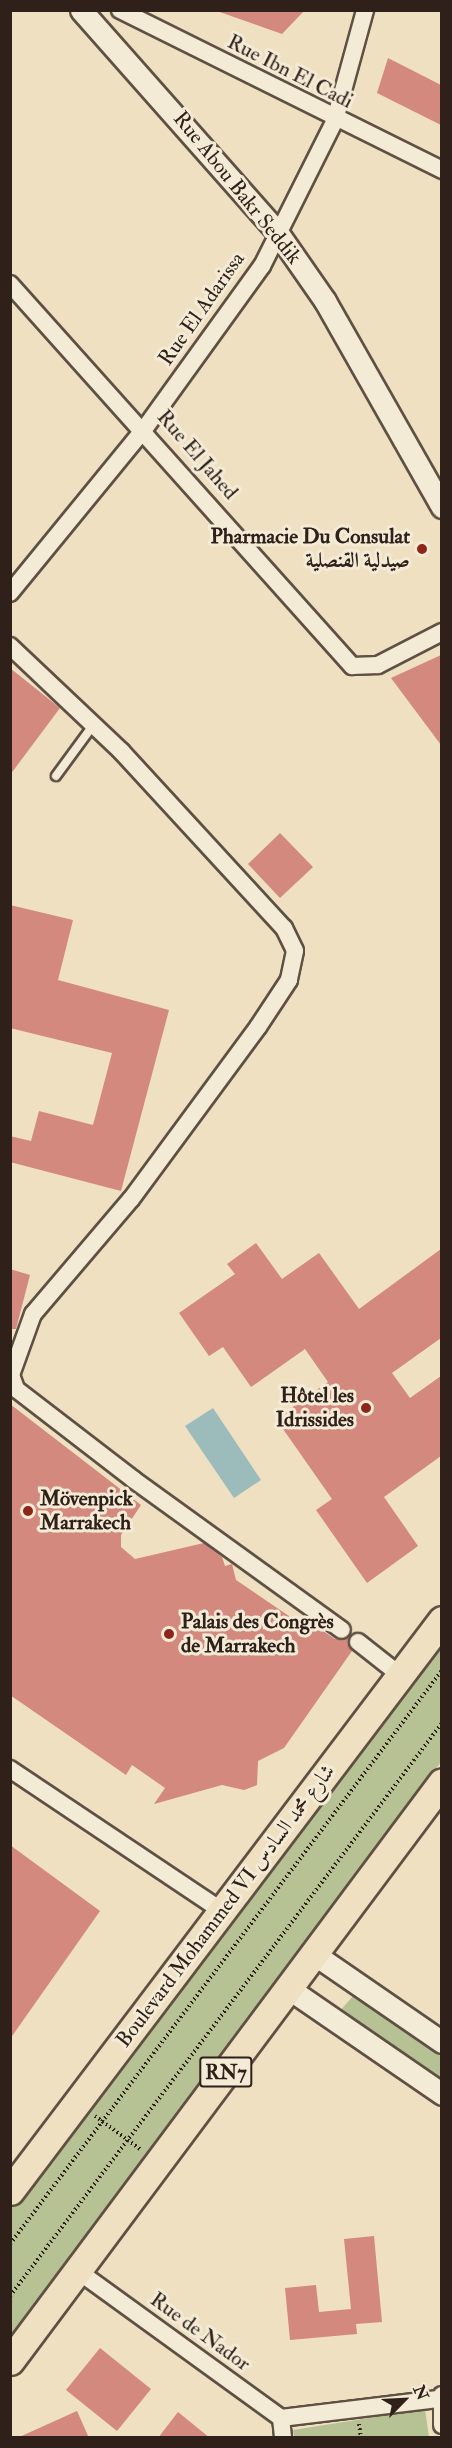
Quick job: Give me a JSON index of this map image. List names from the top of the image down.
{
  "streets": {
    "main road": ["Boulevard Mohammed VI شارع محمد السادس", "RN7"],
    "street": [
      "Rue Ibn El Cadi",
      "Rue Abou Bakr Seddik",
      "Rue El Adarissa",
      "Rue El Jahed",
      "Rue de Nador"
    ]
  },
  "crossings": [
    ["Rue Ibn El Cadi", "Rue El Adarissa"],
    ["Rue Abou Bakr Seddik", "Rue El Adarissa"],
    ["Rue El Adarissa", "Rue El Jahed"],
    ["RN7", "Rue de Nador"]
  ],
  "places": [
    "Pharmacie Du Consulat صيدلية القنصلية",
    "Hôtel les Idrissides",
    "Mövenpick Marrakech",
    "Palais des Congrès de Marrakech"
  ],
  "north": "top right"
}
